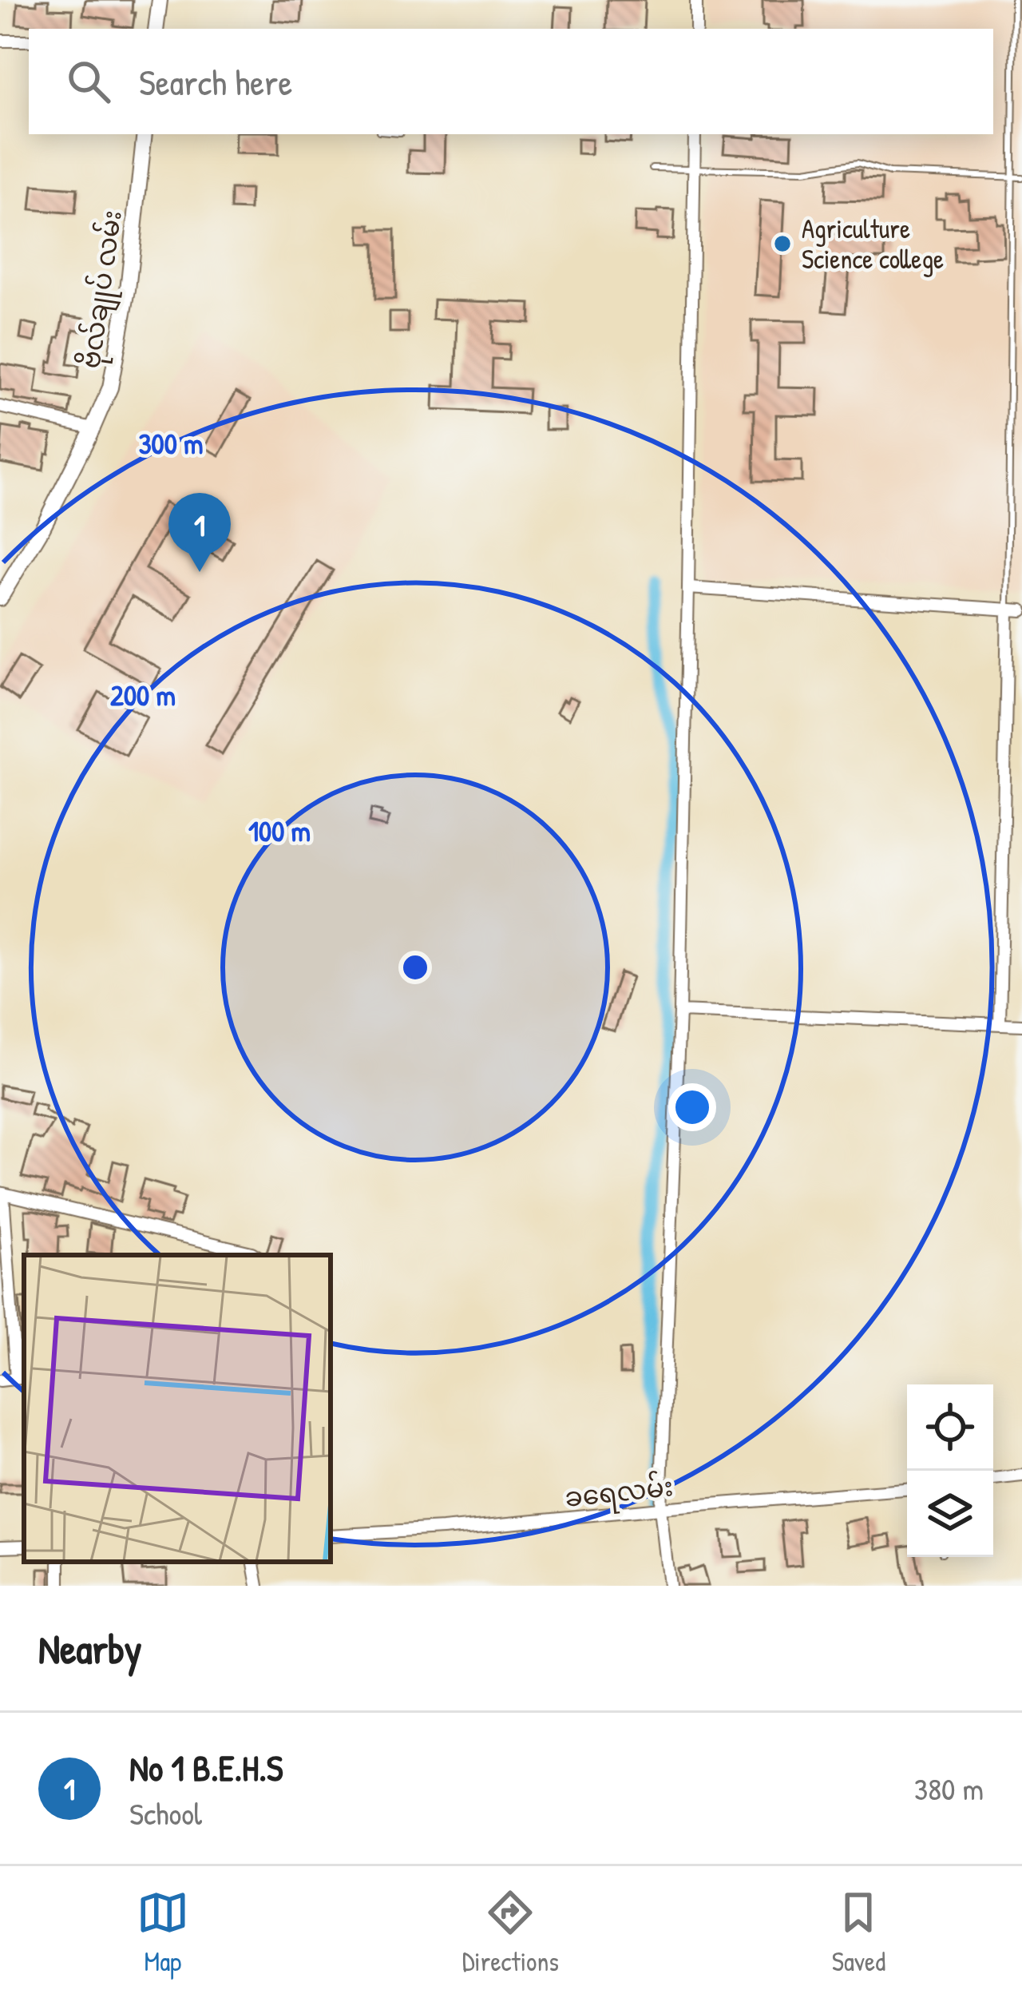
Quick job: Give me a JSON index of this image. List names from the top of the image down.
{
  "streets": {
    "main road": ["ဗိုလ်ချုပ် လမ်း"],
    "street": ["ခရေလမ်း"]
  },
  "places": ["Agriculture Science college"],
  "page": {
    "search": "Search here",
    "pins": "1",
    "heading": "Nearby",
    "list": [
      {
        "mark": "1",
        "name": "No 1 B.E.H.S",
        "note": "School",
        "value": "380 m"
      }
    ],
    "nav": ["Map", "Directions", "Saved"]
  },
  "rings": ["300 m", "200 m", "100 m"]
}
